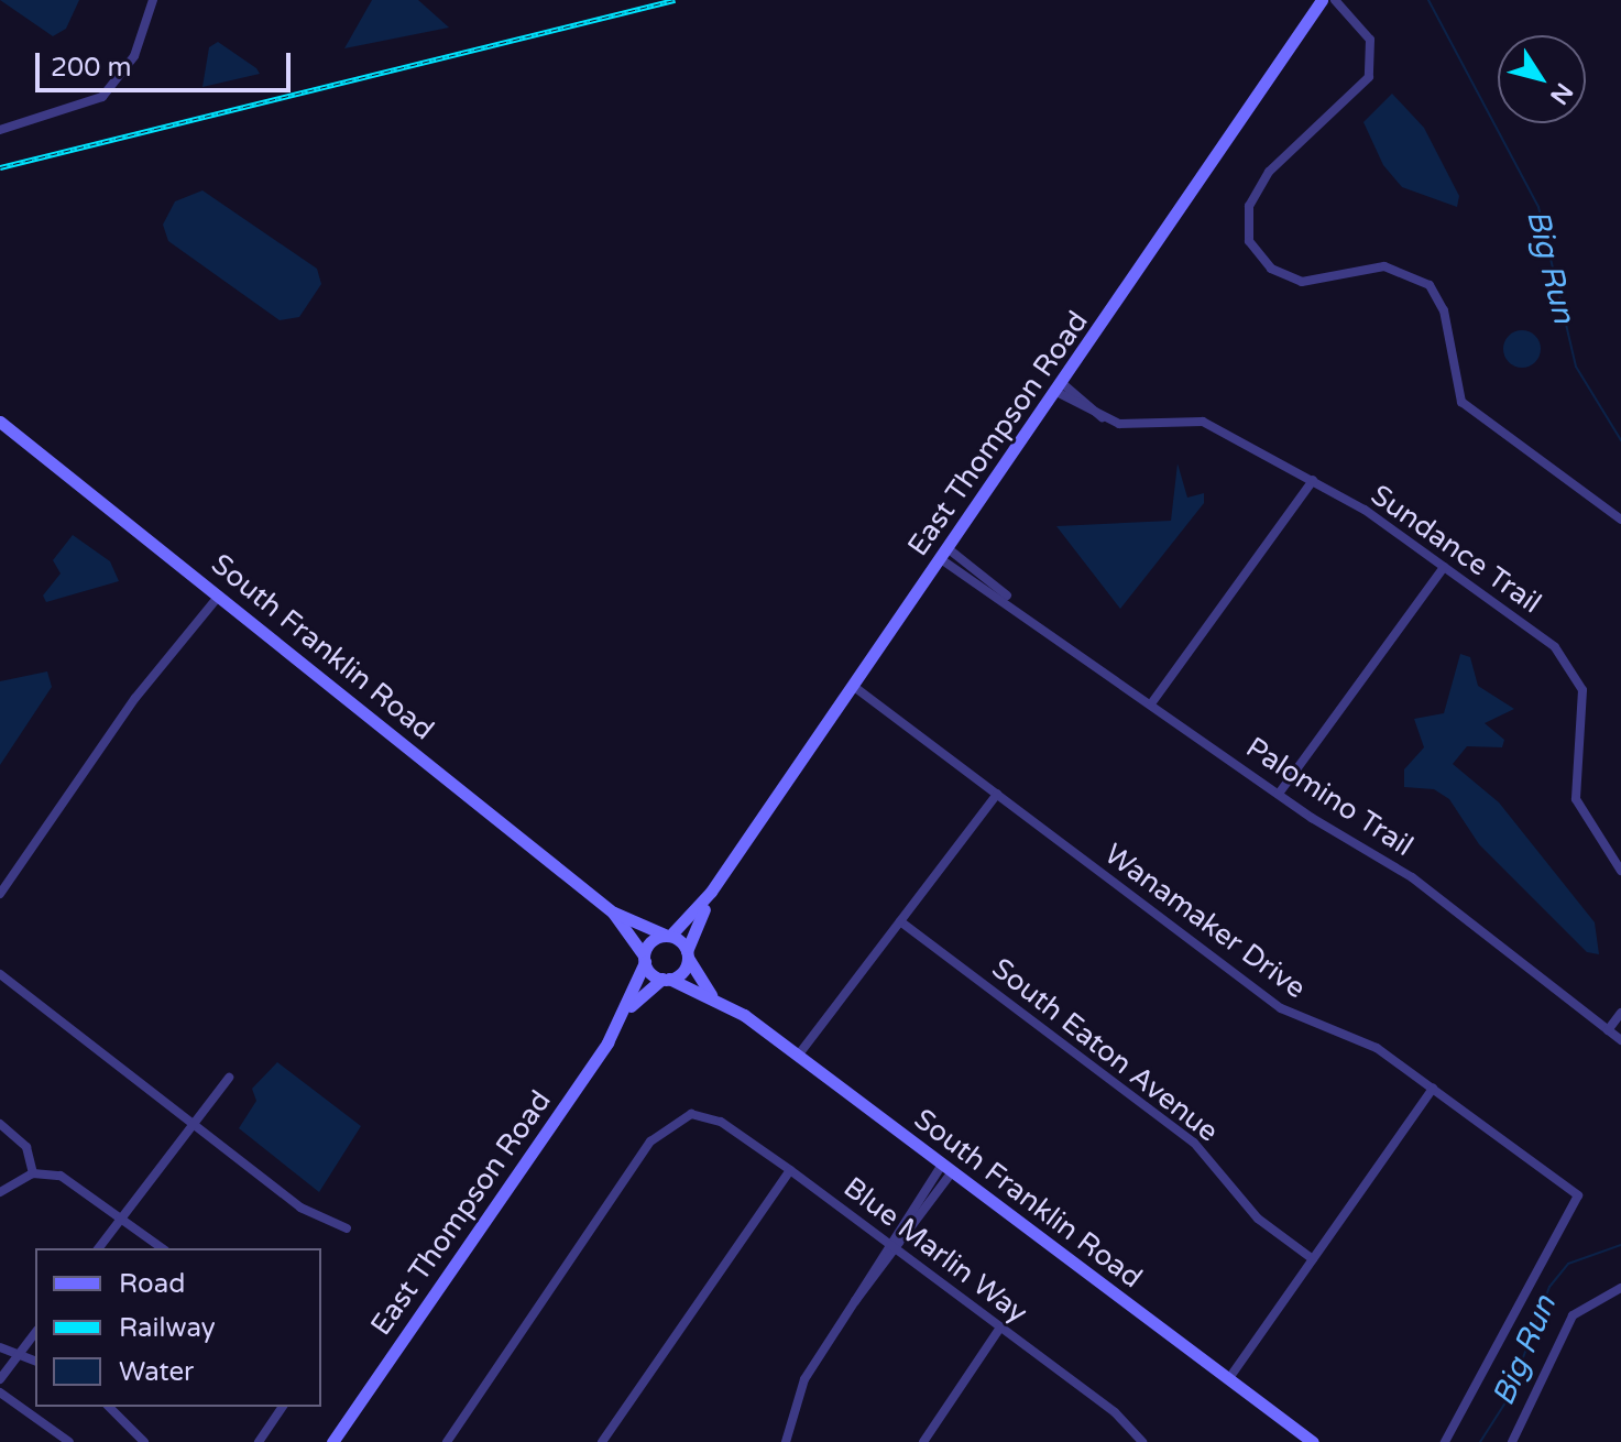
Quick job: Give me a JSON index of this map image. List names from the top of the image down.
{
  "streets": {
    "main road": ["East Thompson Road", "South Franklin Road"],
    "street": [
      "Sundance Trail",
      "Palomino Trail",
      "Wanamaker Drive",
      "South Eaton Avenue",
      "Blue Marlin Way"
    ]
  },
  "crossings": [
    ["East Thompson Road", "Sundance Trail"],
    ["East Thompson Road", "South Franklin Road"],
    ["East Thompson Road", "Palomino Trail"],
    ["East Thompson Road", "Wanamaker Drive"]
  ],
  "water": ["Big Run"],
  "legend": ["Road", "Railway", "Water"],
  "scale_bar": "200 m",
  "north": "bottom right"
}
